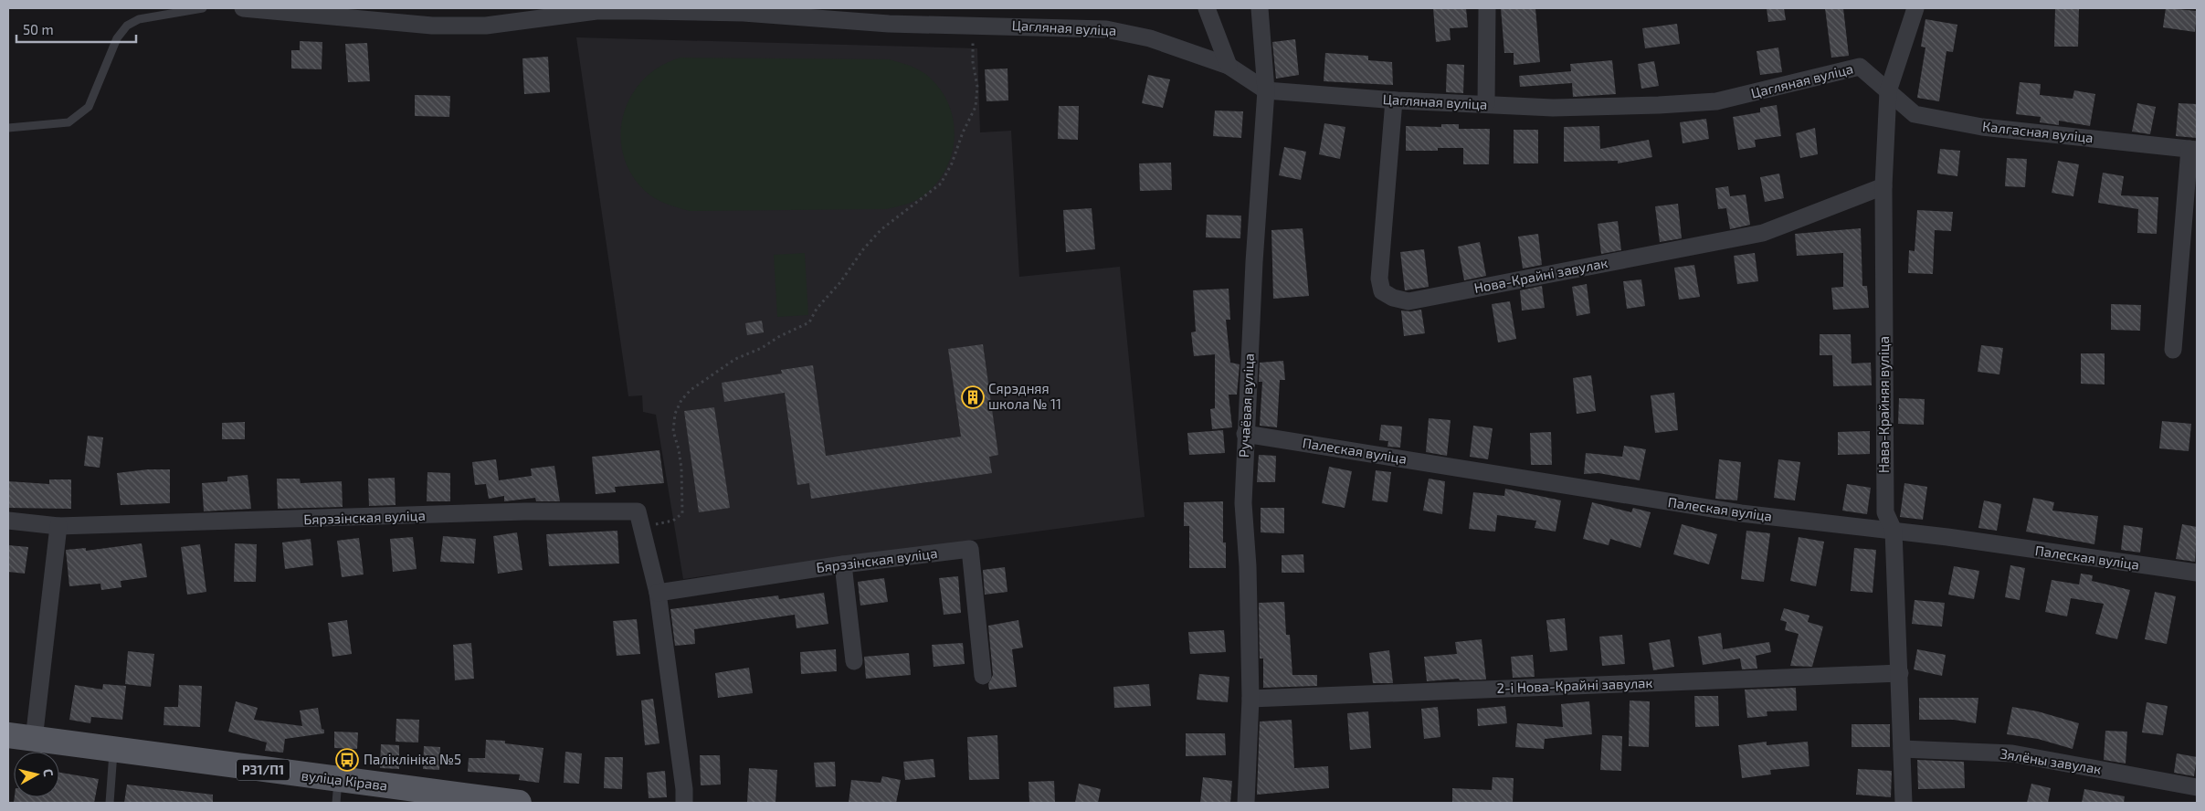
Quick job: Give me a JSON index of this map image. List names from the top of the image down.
{
  "streets": {
    "main road": ["Р31/П1", "вуліца Кірава"],
    "street": [
      "Цагляная вуліца",
      "Калгасная вуліца",
      "Нова-Крайні завулак",
      "Нава-Крайняя вуліца",
      "Ручаёвая вуліца",
      "Палеская вуліца",
      "Бярэзінская вуліца",
      "2-і Нова-Крайні завулак",
      "Зялёны завулак"
    ]
  },
  "crossings": [
    ["Цагляная вуліца", "Калгасная вуліца"],
    ["Цагляная вуліца", "Нова-Крайні завулак"],
    ["Цагляная вуліца", "Нава-Крайняя вуліца"],
    ["Цагляная вуліца", "Ручаёвая вуліца"],
    ["Калгасная вуліца", "Нава-Крайняя вуліца"],
    ["Нова-Крайні завулак", "Нава-Крайняя вуліца"],
    ["Нава-Крайняя вуліца", "Палеская вуліца"],
    ["Нава-Крайняя вуліца", "2-і Нова-Крайні завулак"],
    ["Нава-Крайняя вуліца", "Зялёны завулак"],
    ["Ручаёвая вуліца", "Палеская вуліца"],
    ["Ручаёвая вуліца", "2-і Нова-Крайні завулак"]
  ],
  "places": {
    "building": ["Сярэдняя школа № 11"],
    "bus stop": ["Паліклініка №5"]
  },
  "scale_bar": "50 m",
  "north": "right"
}
